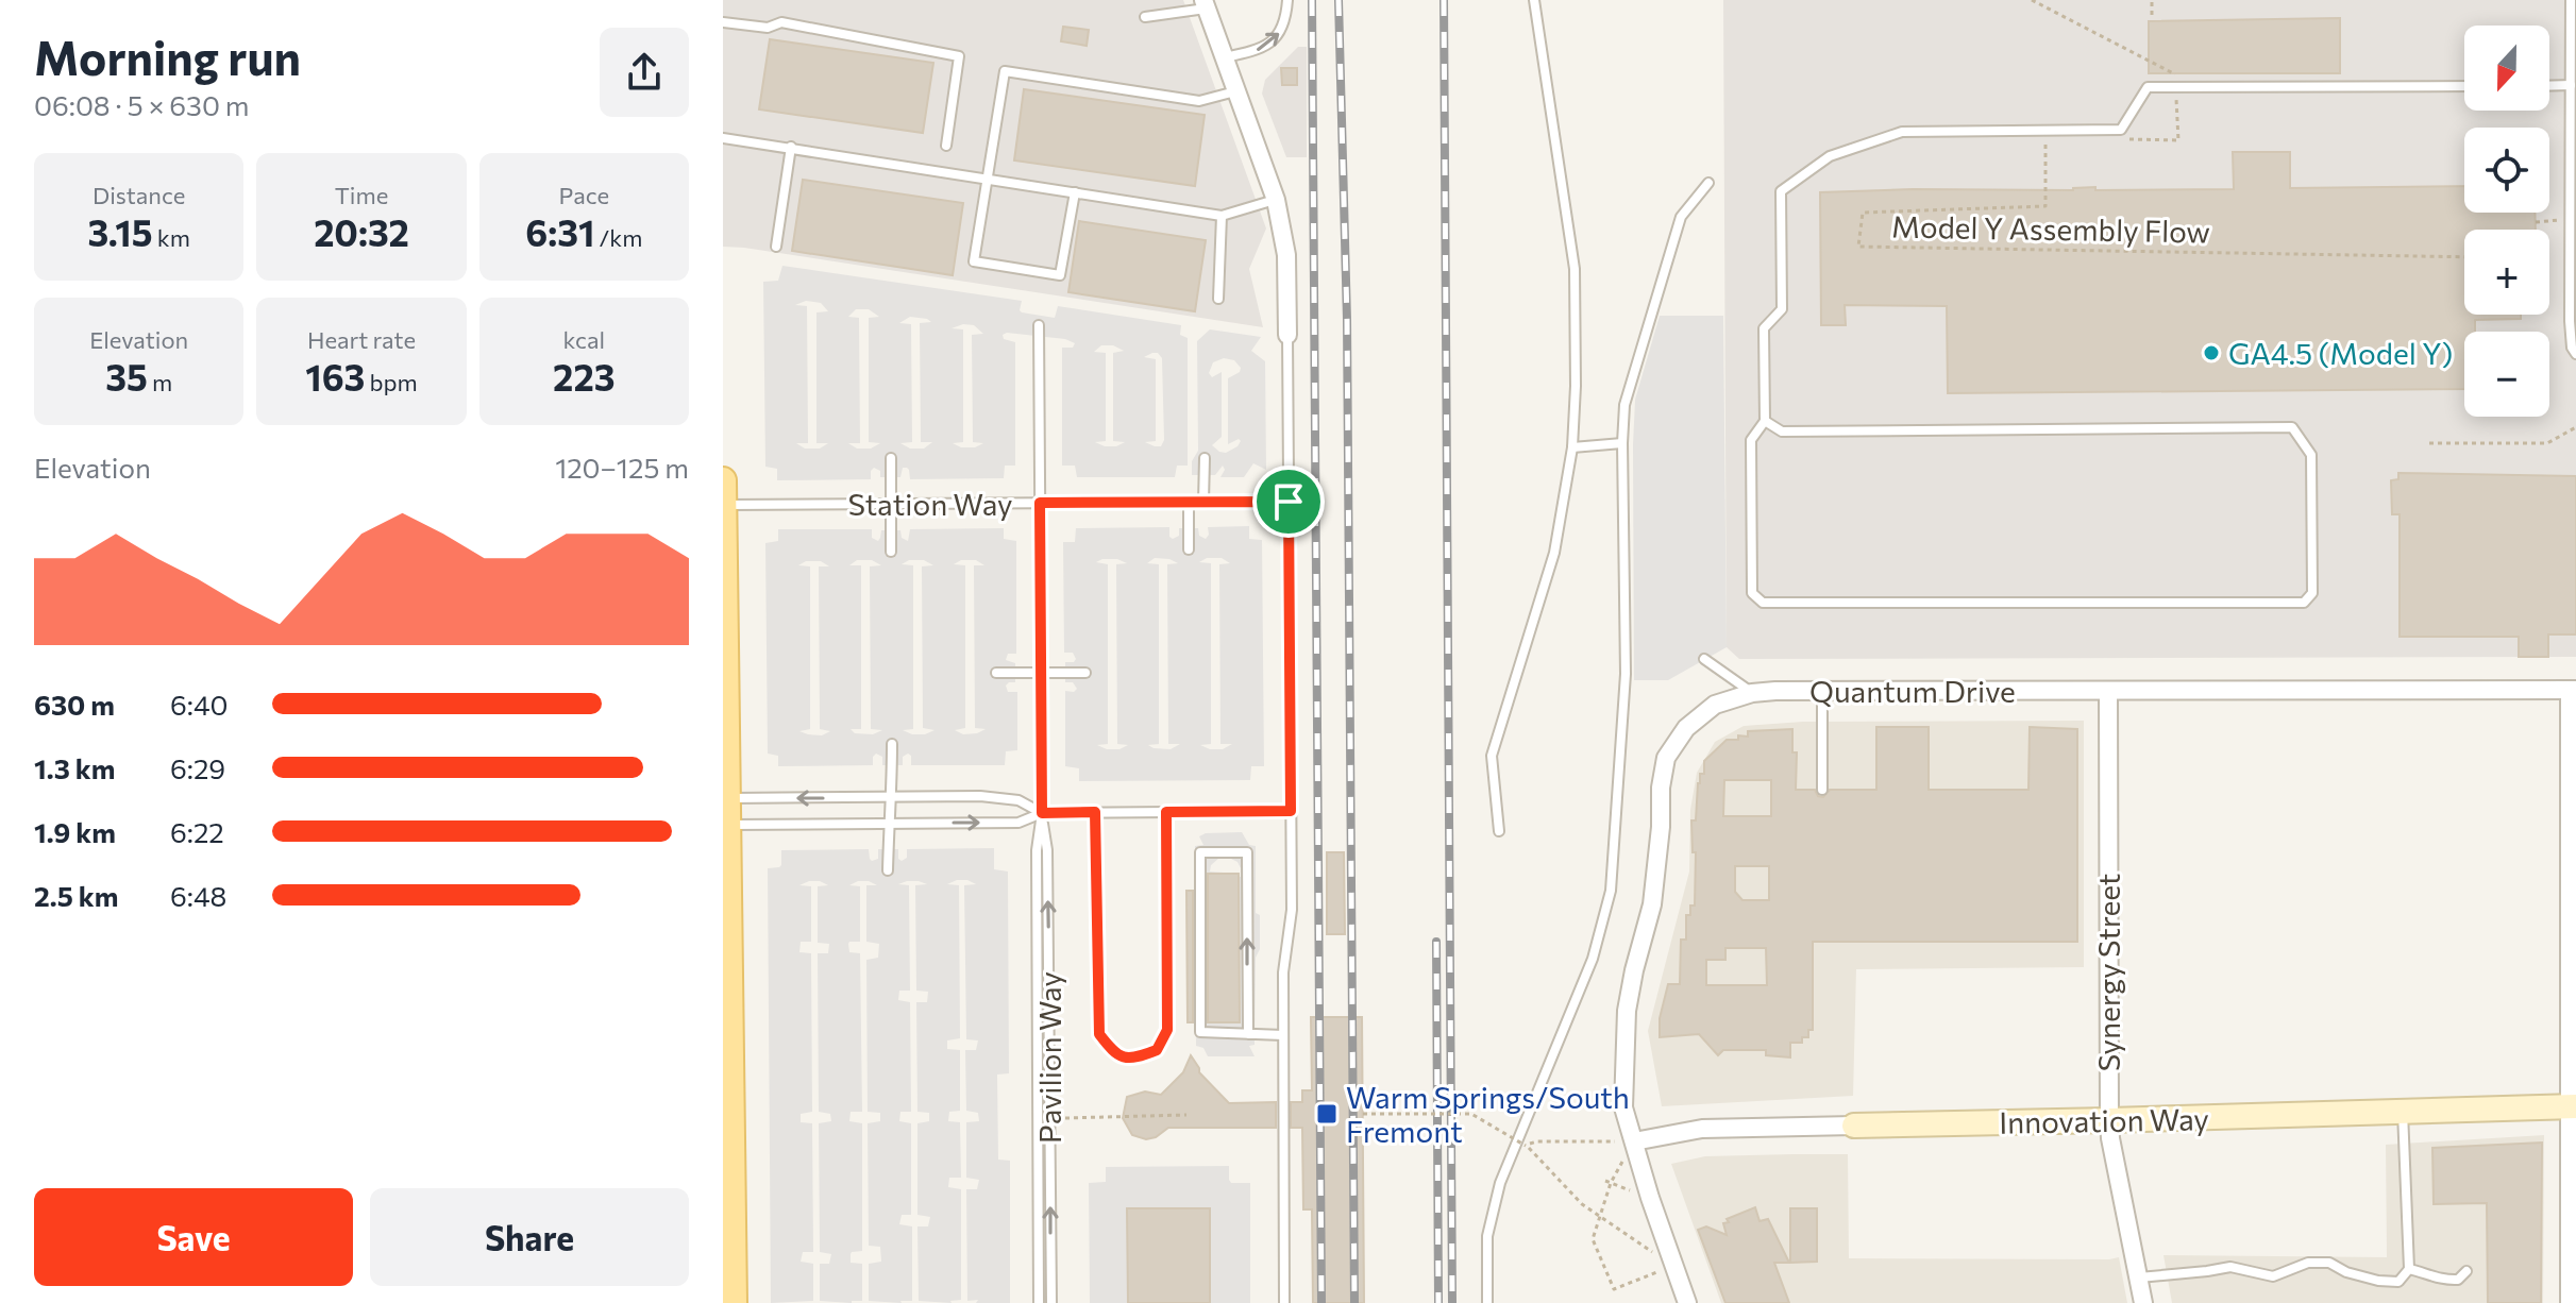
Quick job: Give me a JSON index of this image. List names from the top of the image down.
{
  "streets": {
    "street": ["Quantum Drive", "Synergy Street", "Innovation Way"],
    "lane": ["Station Way", "Pavilion Way"],
    "path": ["Model Y Assembly Flow"]
  },
  "crossings": [
    ["Station Way", "Pavilion Way"],
    ["Quantum Drive", "Synergy Street"],
    ["Quantum Drive", "Innovation Way"],
    ["Synergy Street", "Innovation Way"]
  ],
  "places": {
    "other": ["GA4.5 (Model Y)"],
    "transit": ["Warm Springs/South Fremont"]
  },
  "north": "bottom",
  "page": {
    "heading": ["Morning run", "06:08 · 5 × 630 m"],
    "map_buttons": ["+", "−"],
    "stats": [
      ["Distance", "3.15 km"],
      ["Time", "20:32"],
      ["Pace", "6:31 /km"],
      ["Elevation", "35 m"],
      ["Heart rate", "163 bpm"],
      ["kcal", "223"]
    ],
    "chart": ["Elevation", "120–125 m"],
    "list": [
      {
        "name": "630 m",
        "note": "6:40"
      },
      {
        "name": "1.3 km",
        "note": "6:29"
      },
      {
        "name": "1.9 km",
        "note": "6:22"
      },
      {
        "name": "2.5 km",
        "note": "6:48"
      }
    ],
    "buttons": ["Save", "Share"]
  }
}
